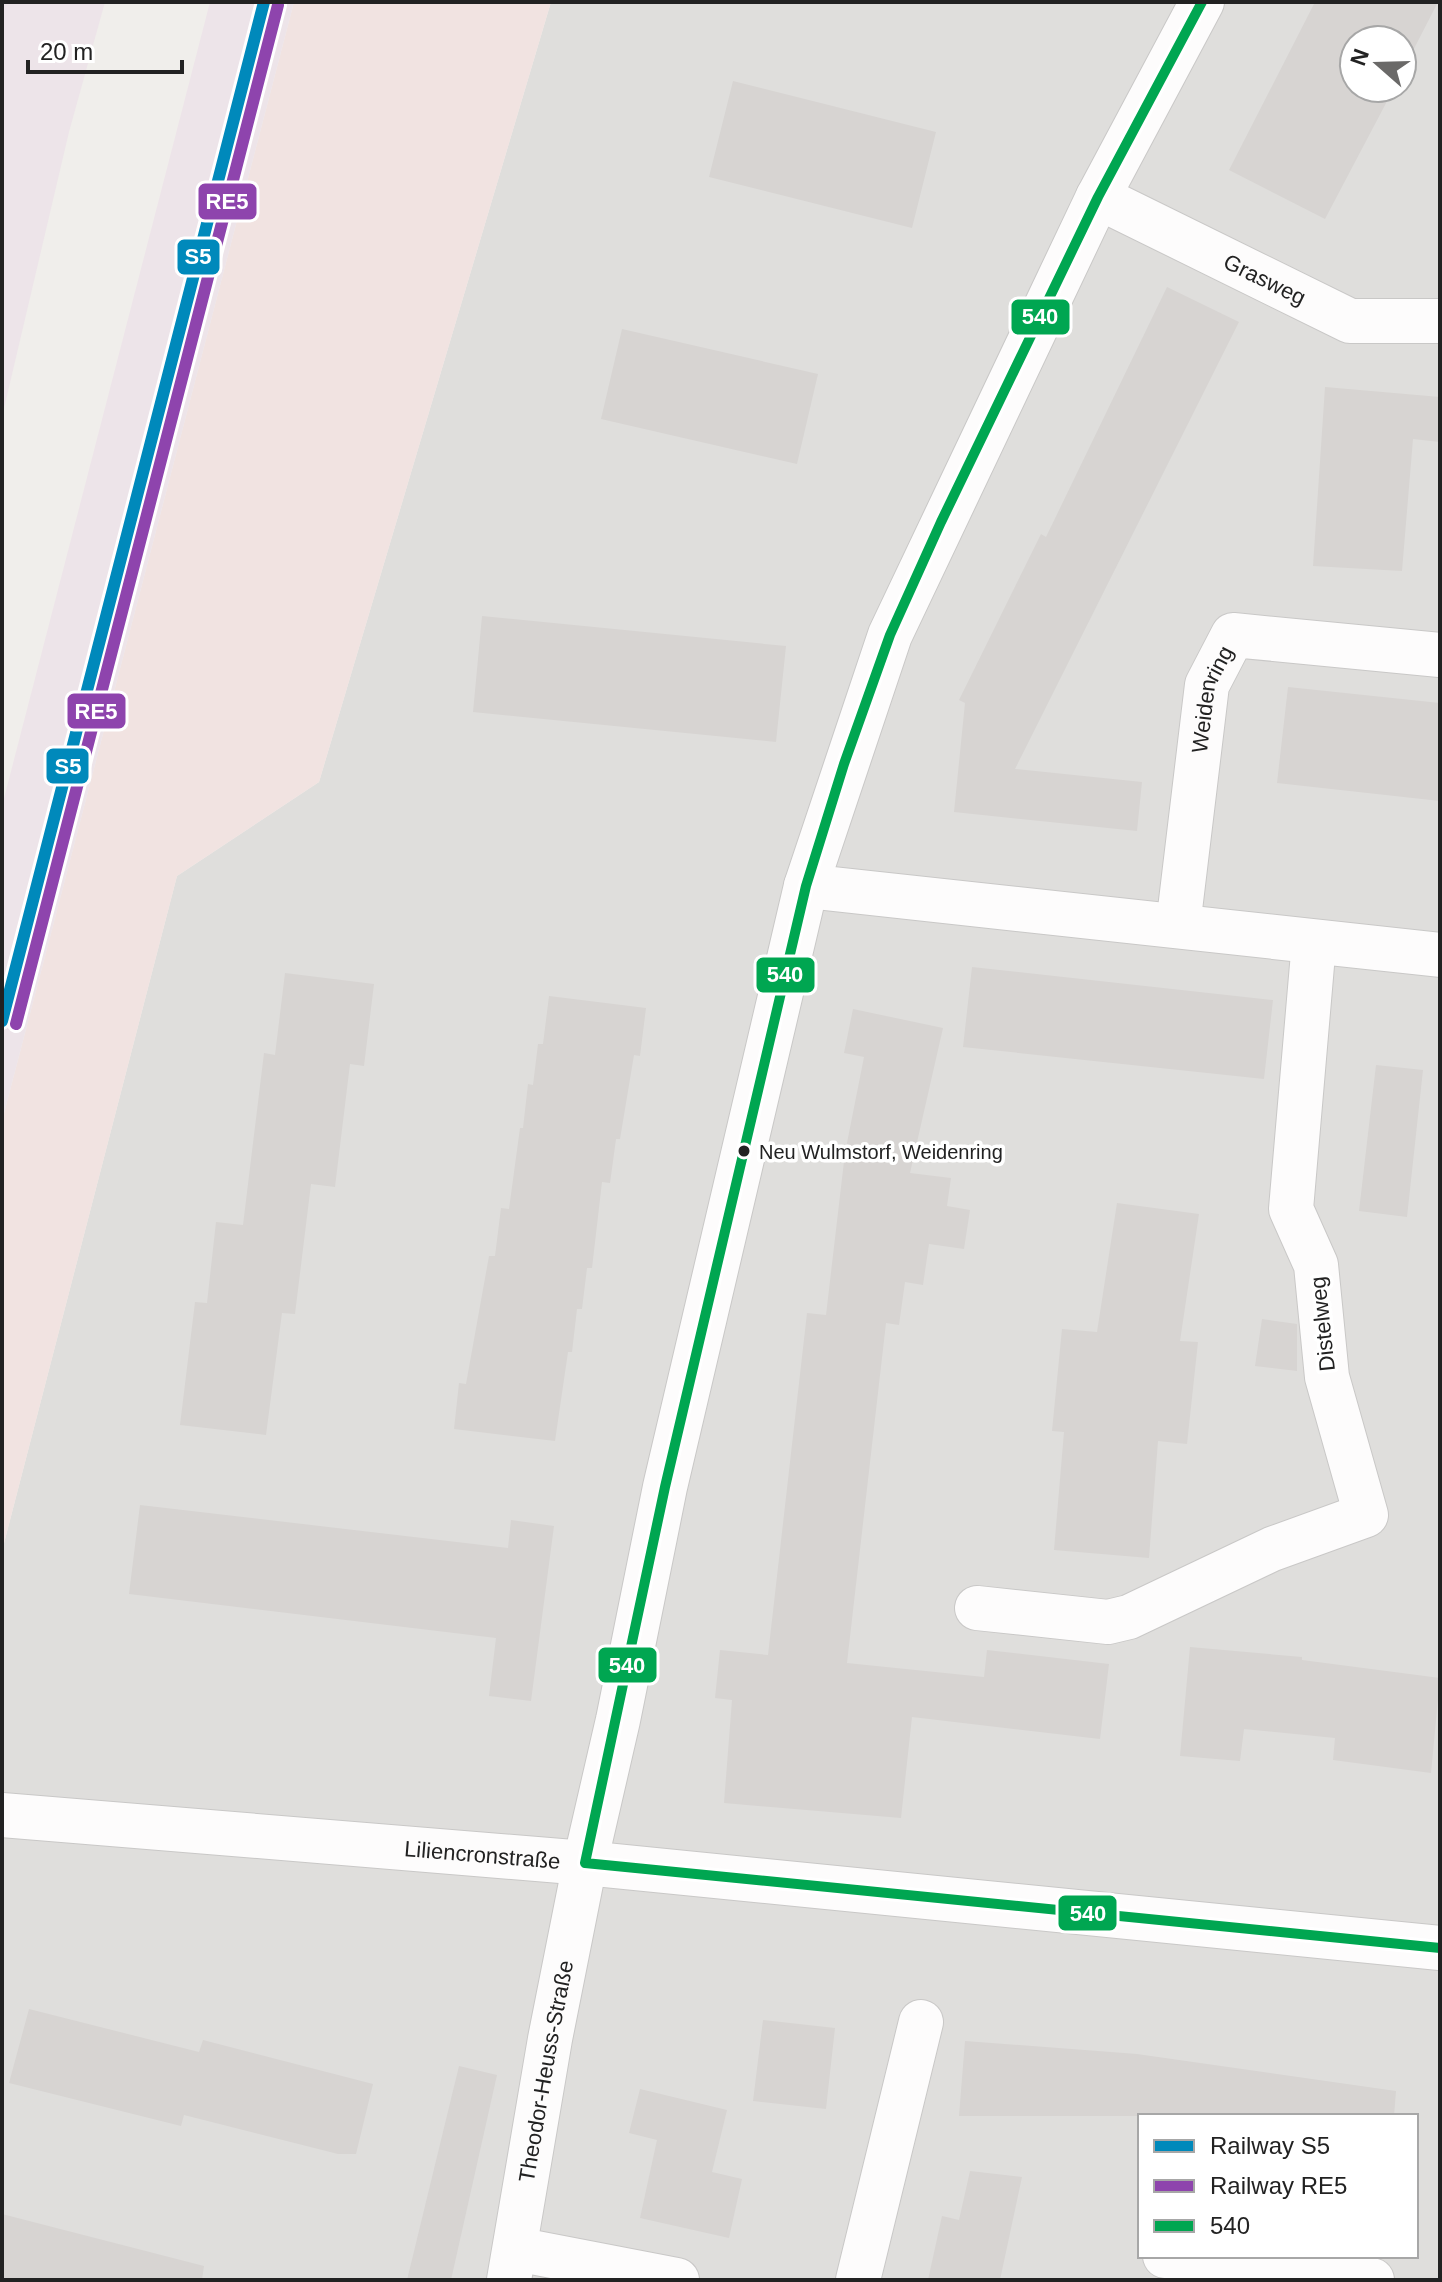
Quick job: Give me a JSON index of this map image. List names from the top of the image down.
{
  "streets": {
    "street": [
      "Grasweg",
      "Weidenring",
      "Distelweg",
      "Liliencronstraße",
      "Theodor-Heuss-Straße"
    ]
  },
  "crossings": [
    ["Grasweg", "Theodor-Heuss-Straße"],
    ["Liliencronstraße", "Theodor-Heuss-Straße"]
  ],
  "places": ["Neu Wulmstorf, Weidenring"],
  "lines": ["rail line S5", "transit line 540", "rail line RE5"],
  "legend": ["Railway S5", "Railway RE5", "540"],
  "scale_bar": "20 m",
  "north": "left"
}
